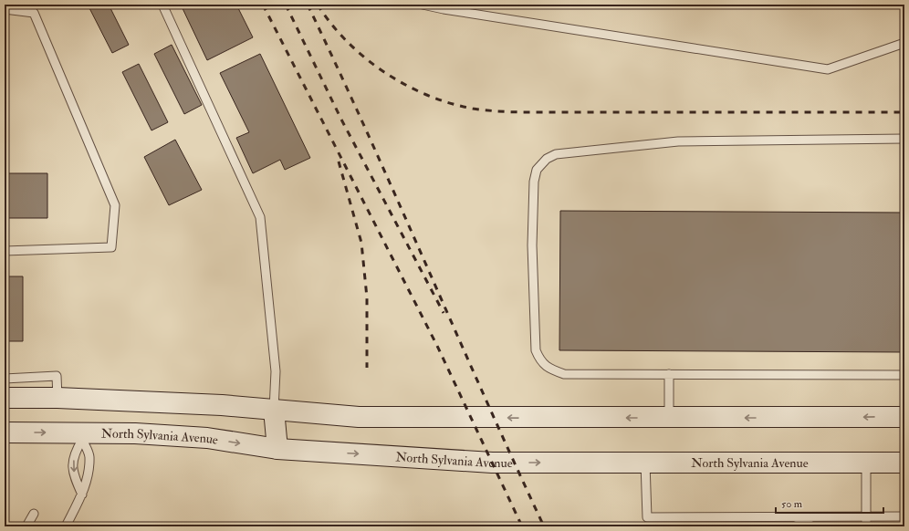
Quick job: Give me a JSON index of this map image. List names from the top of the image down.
{
  "streets": {
    "main road": ["North Sylvania Avenue"]
  },
  "scale_bar": "50 m"
}
